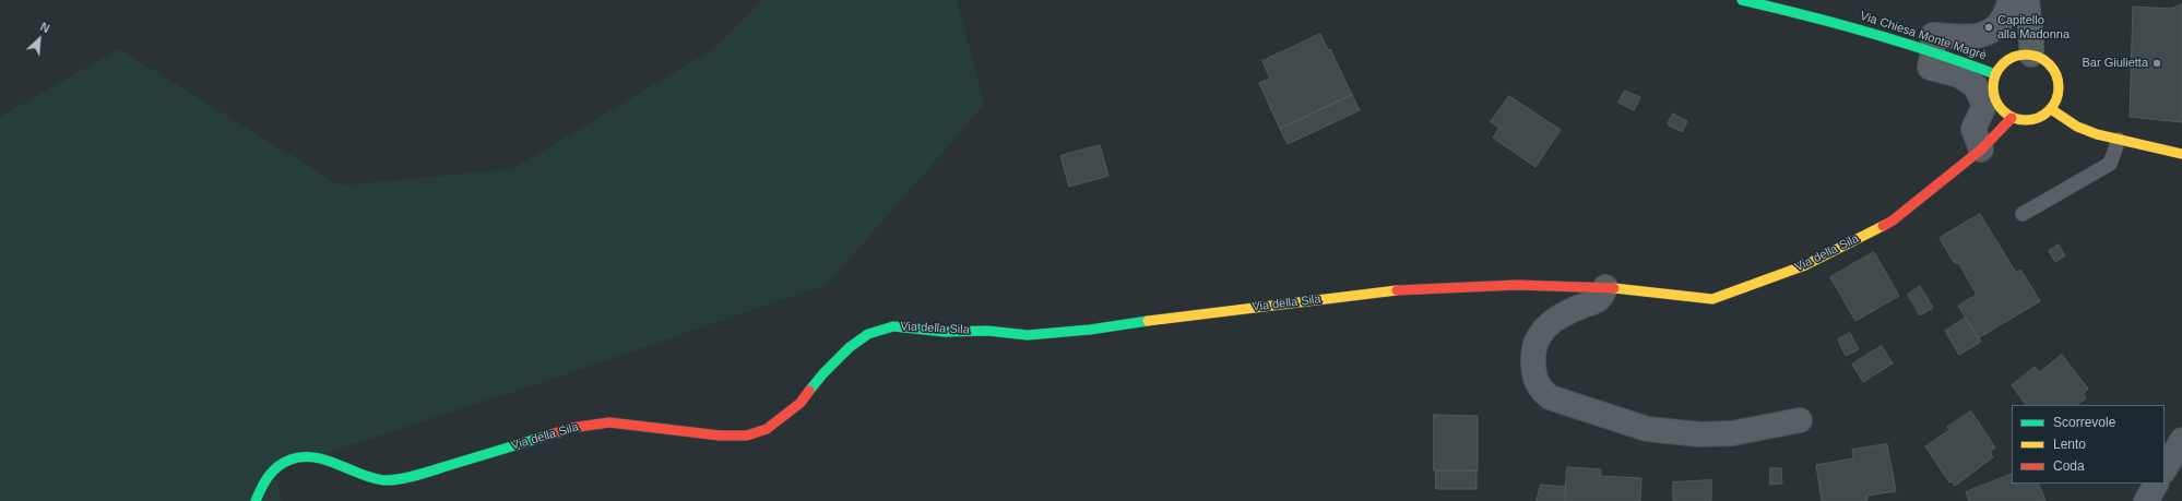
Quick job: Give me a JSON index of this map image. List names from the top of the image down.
{
  "streets": {
    "street": ["Via Chiesa Monte Magrè", "Via della Sila"]
  },
  "crossings": [
    ["Via Chiesa Monte Magrè", "Via della Sila"]
  ],
  "places": ["Capitello alla Madonna", "Bar Giulietta"],
  "legend": ["Scorrevole", "Lento", "Coda"],
  "north": "top right"
}
